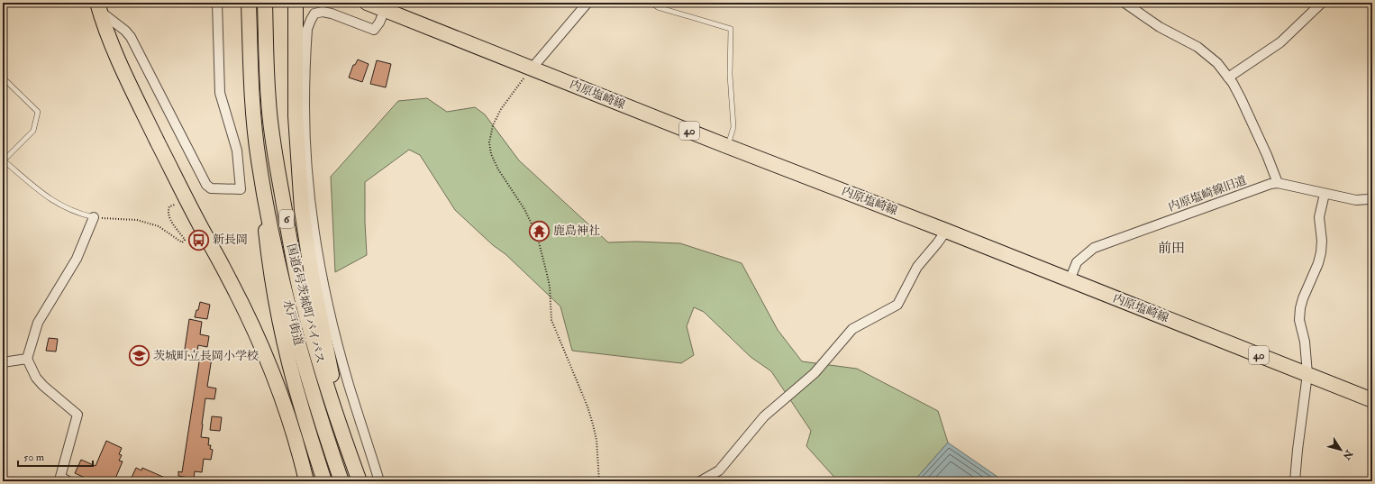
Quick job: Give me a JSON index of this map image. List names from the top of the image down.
{
  "streets": {
    "main road": [
      "内原塩崎線",
      "40",
      "6",
      "国道6号茨城町バイパス",
      "水戸街道"
    ],
    "street": ["内原塩崎線旧道"]
  },
  "crossings": [
    ["内原塩崎線", "内原塩崎線旧道"],
    ["6", "国道6号茨城町バイパス"],
    ["6", "水戸街道"]
  ],
  "districts": ["前田"],
  "places": {
    "temple": ["鹿島神社"],
    "bus stop": ["新長岡"],
    "school or university": ["茨城町立長岡小学校"]
  },
  "scale_bar": "50 m",
  "north": "bottom right"
}
